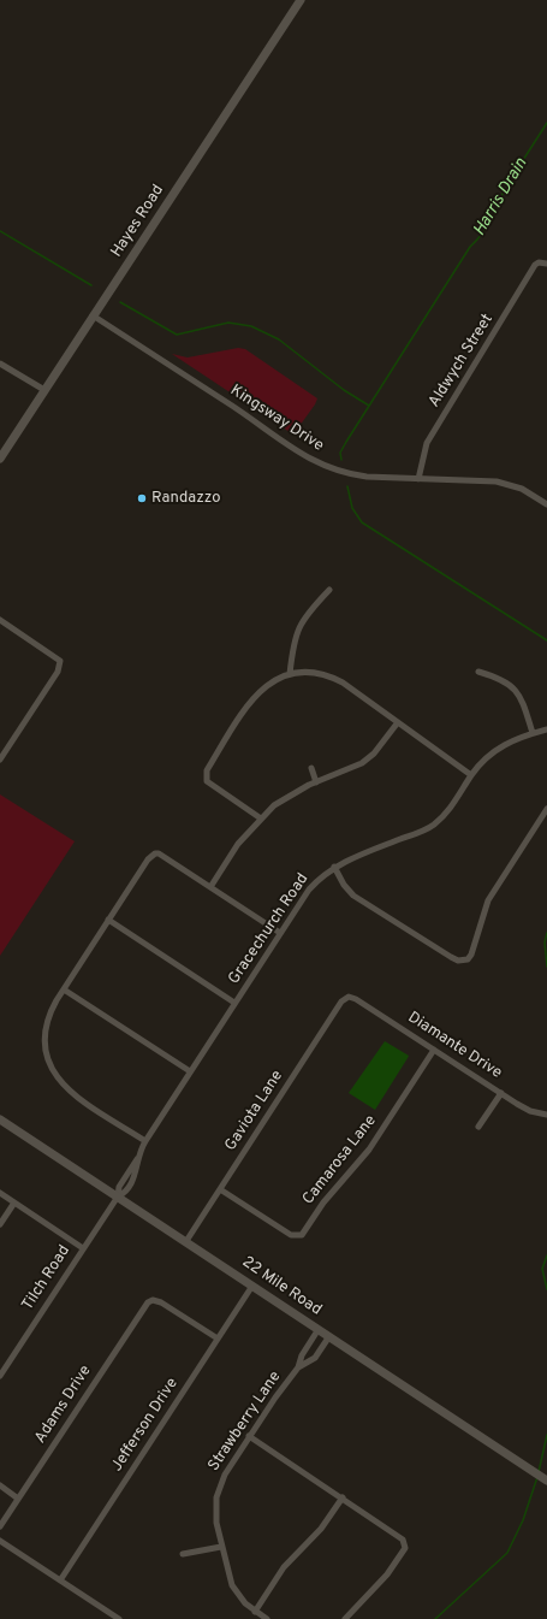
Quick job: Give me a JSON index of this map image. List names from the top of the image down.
{
  "streets": {
    "street": [
      "Hayes Road",
      "Aldwych Street",
      "Kingsway Drive",
      "Gracechurch Road",
      "Diamante Drive",
      "Gaviota Lane",
      "Camarosa Lane",
      "Tilch Road",
      "22 Mile Road",
      "Adams Drive",
      "Strawberry Lane",
      "Jefferson Drive"
    ]
  },
  "crossings": [
    ["Hayes Road", "Kingsway Drive"],
    ["Aldwych Street", "Kingsway Drive"],
    ["Gracechurch Road", "Tilch Road"],
    ["Gracechurch Road", "22 Mile Road"],
    ["Diamante Drive", "Gaviota Lane"],
    ["Diamante Drive", "Camarosa Lane"],
    ["Gaviota Lane", "Camarosa Lane"],
    ["Gaviota Lane", "22 Mile Road"],
    ["Tilch Road", "22 Mile Road"],
    ["22 Mile Road", "Strawberry Lane"],
    ["22 Mile Road", "Jefferson Drive"],
    ["Adams Drive", "Jefferson Drive"]
  ],
  "water": ["Harris Drain"],
  "places": ["Randazzo"]
}
